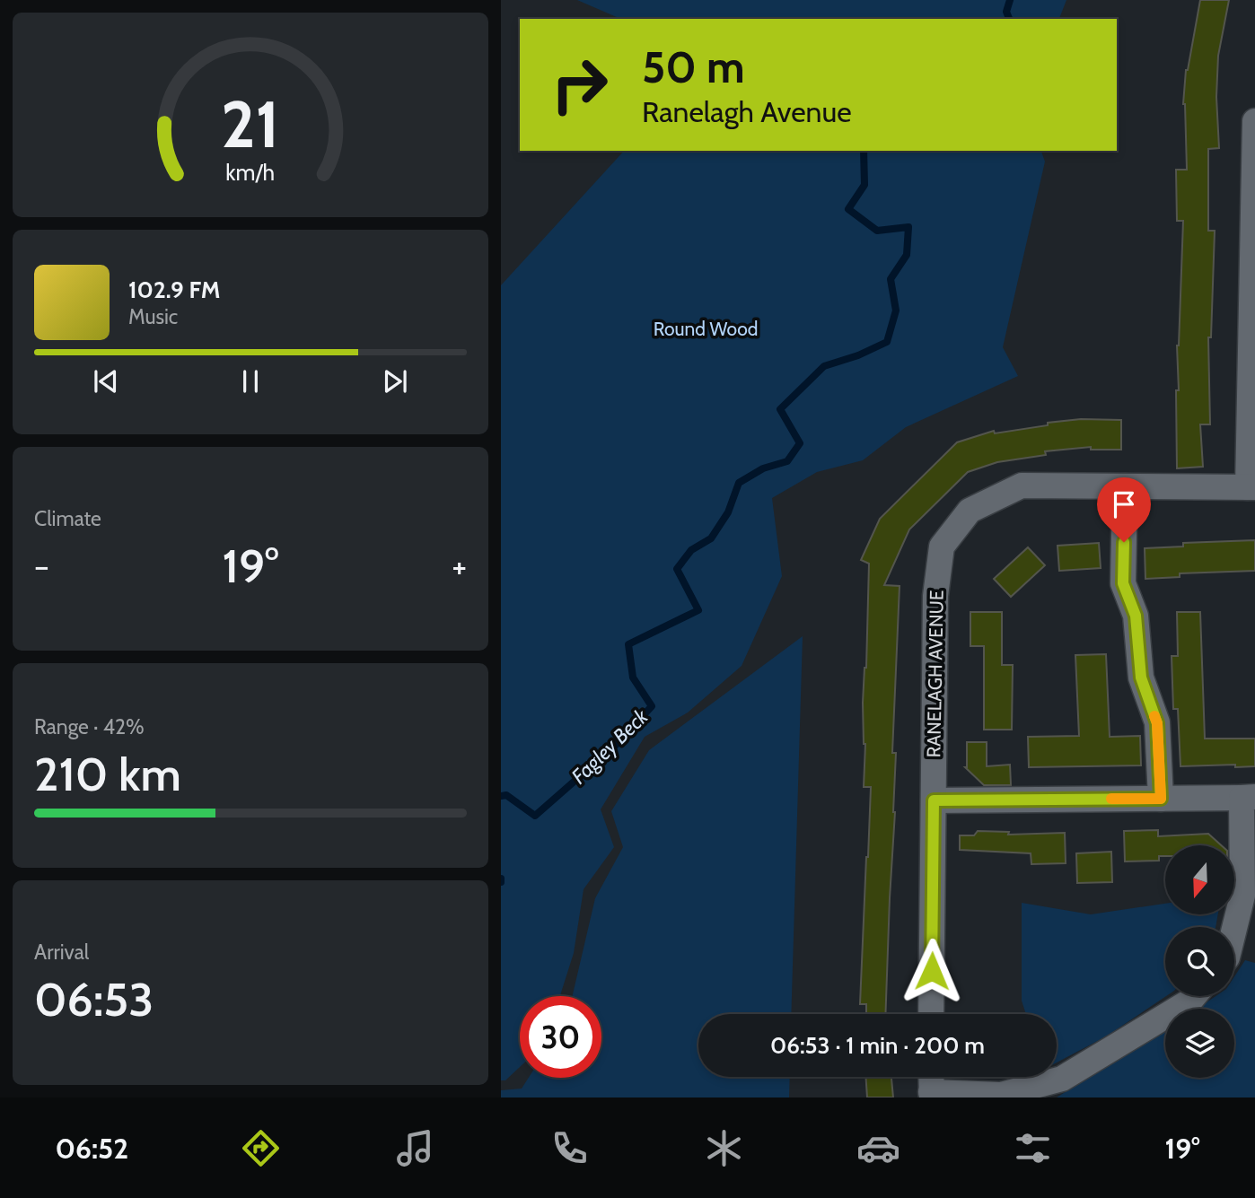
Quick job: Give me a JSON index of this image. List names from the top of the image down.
{
  "streets": {
    "street": ["RANELAGH AVENUE"]
  },
  "water": ["Fagley Beck"],
  "parks": ["Round Wood"],
  "north": "bottom",
  "page": {
    "turn": ["50 m", "Ranelagh Avenue"],
    "song": ["102.9 FM", "Music"],
    "tile": [
      "Climate",
      ["Range · 42%", "210 km"],
      ["Arrival", "06:53"]
    ],
    "heat": ["−", "19°", "+"],
    "limit": "30",
    "trip": "06:53 · 1 min · 200 m",
    "tabs": ["06:52", "19°"],
    "gauge": ["21", "km/h"]
  }
}
